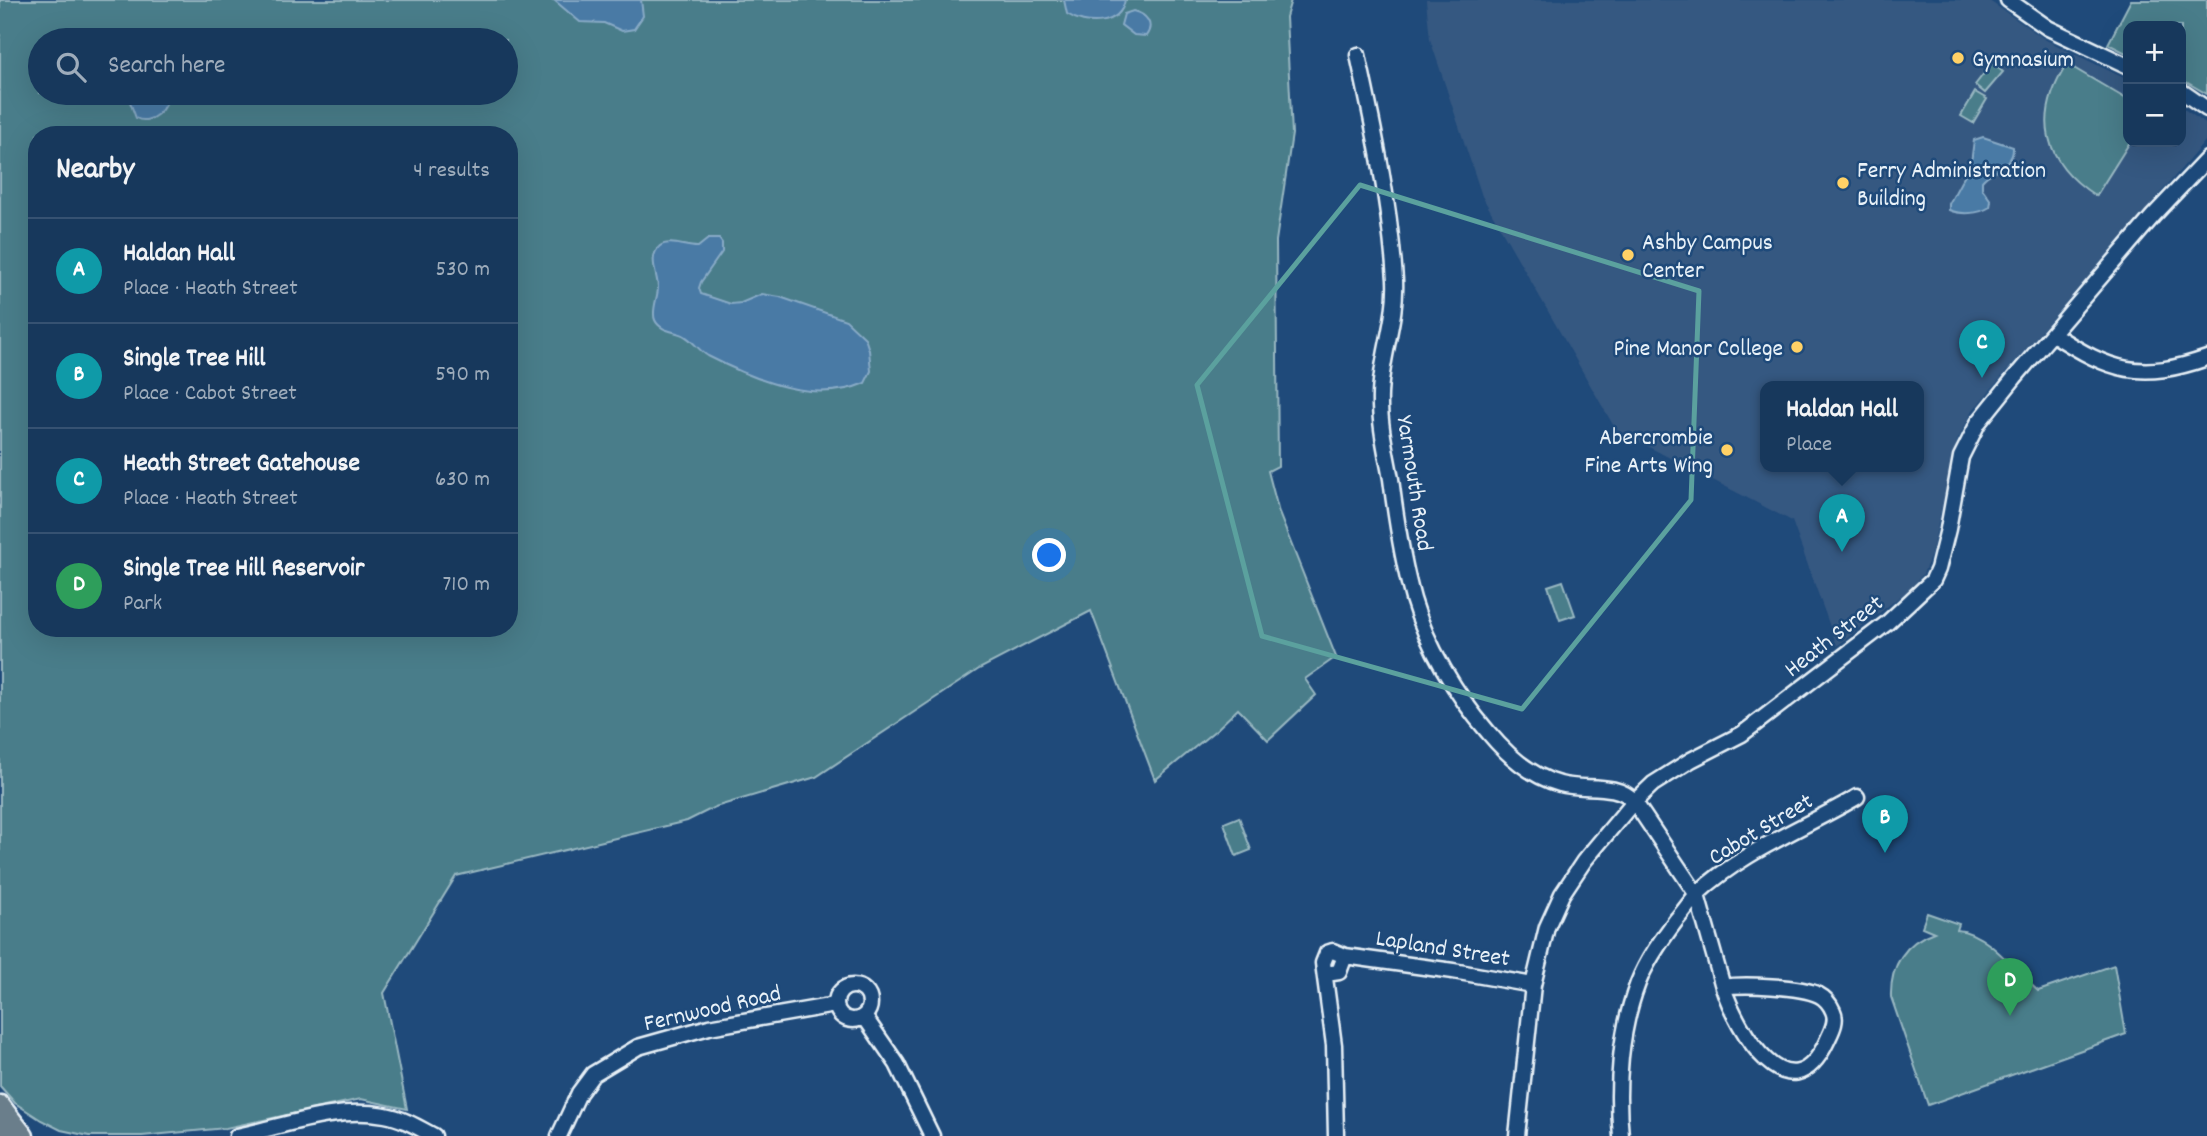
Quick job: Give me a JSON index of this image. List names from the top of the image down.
{
  "streets": {
    "street": [
      "Yarmouth Road",
      "Heath Street",
      "Cabot Street",
      "Lapland Street",
      "Fernwood Road"
    ]
  },
  "crossings": [
    ["Yarmouth Road", "Heath Street"],
    ["Heath Street", "Lapland Street"]
  ],
  "places": [
    "Gymnasium",
    "Ferry Administration Building",
    "Ashby Campus Center",
    "Pine Manor College",
    "Abercrombie Fine Arts Wing"
  ],
  "page": {
    "map_buttons": ["+", "−"],
    "search": "Search here",
    "heading": ["Nearby", "4 results"],
    "list": [
      {
        "mark": "A",
        "name": "Haldan Hall",
        "note": "Place · Heath Street",
        "value": "530 m"
      },
      {
        "mark": "B",
        "name": "Single Tree Hill",
        "note": "Place · Cabot Street",
        "value": "590 m"
      },
      {
        "mark": "C",
        "name": "Heath Street Gatehouse",
        "note": "Place · Heath Street",
        "value": "630 m"
      },
      {
        "mark": "D",
        "name": "Single Tree Hill Reservoir",
        "note": "Park",
        "value": "710 m"
      }
    ],
    "pins": [
      "C",
      "A",
      "B",
      "D"
    ],
    "popup": ["Haldan Hall", "Place"]
  }
}
